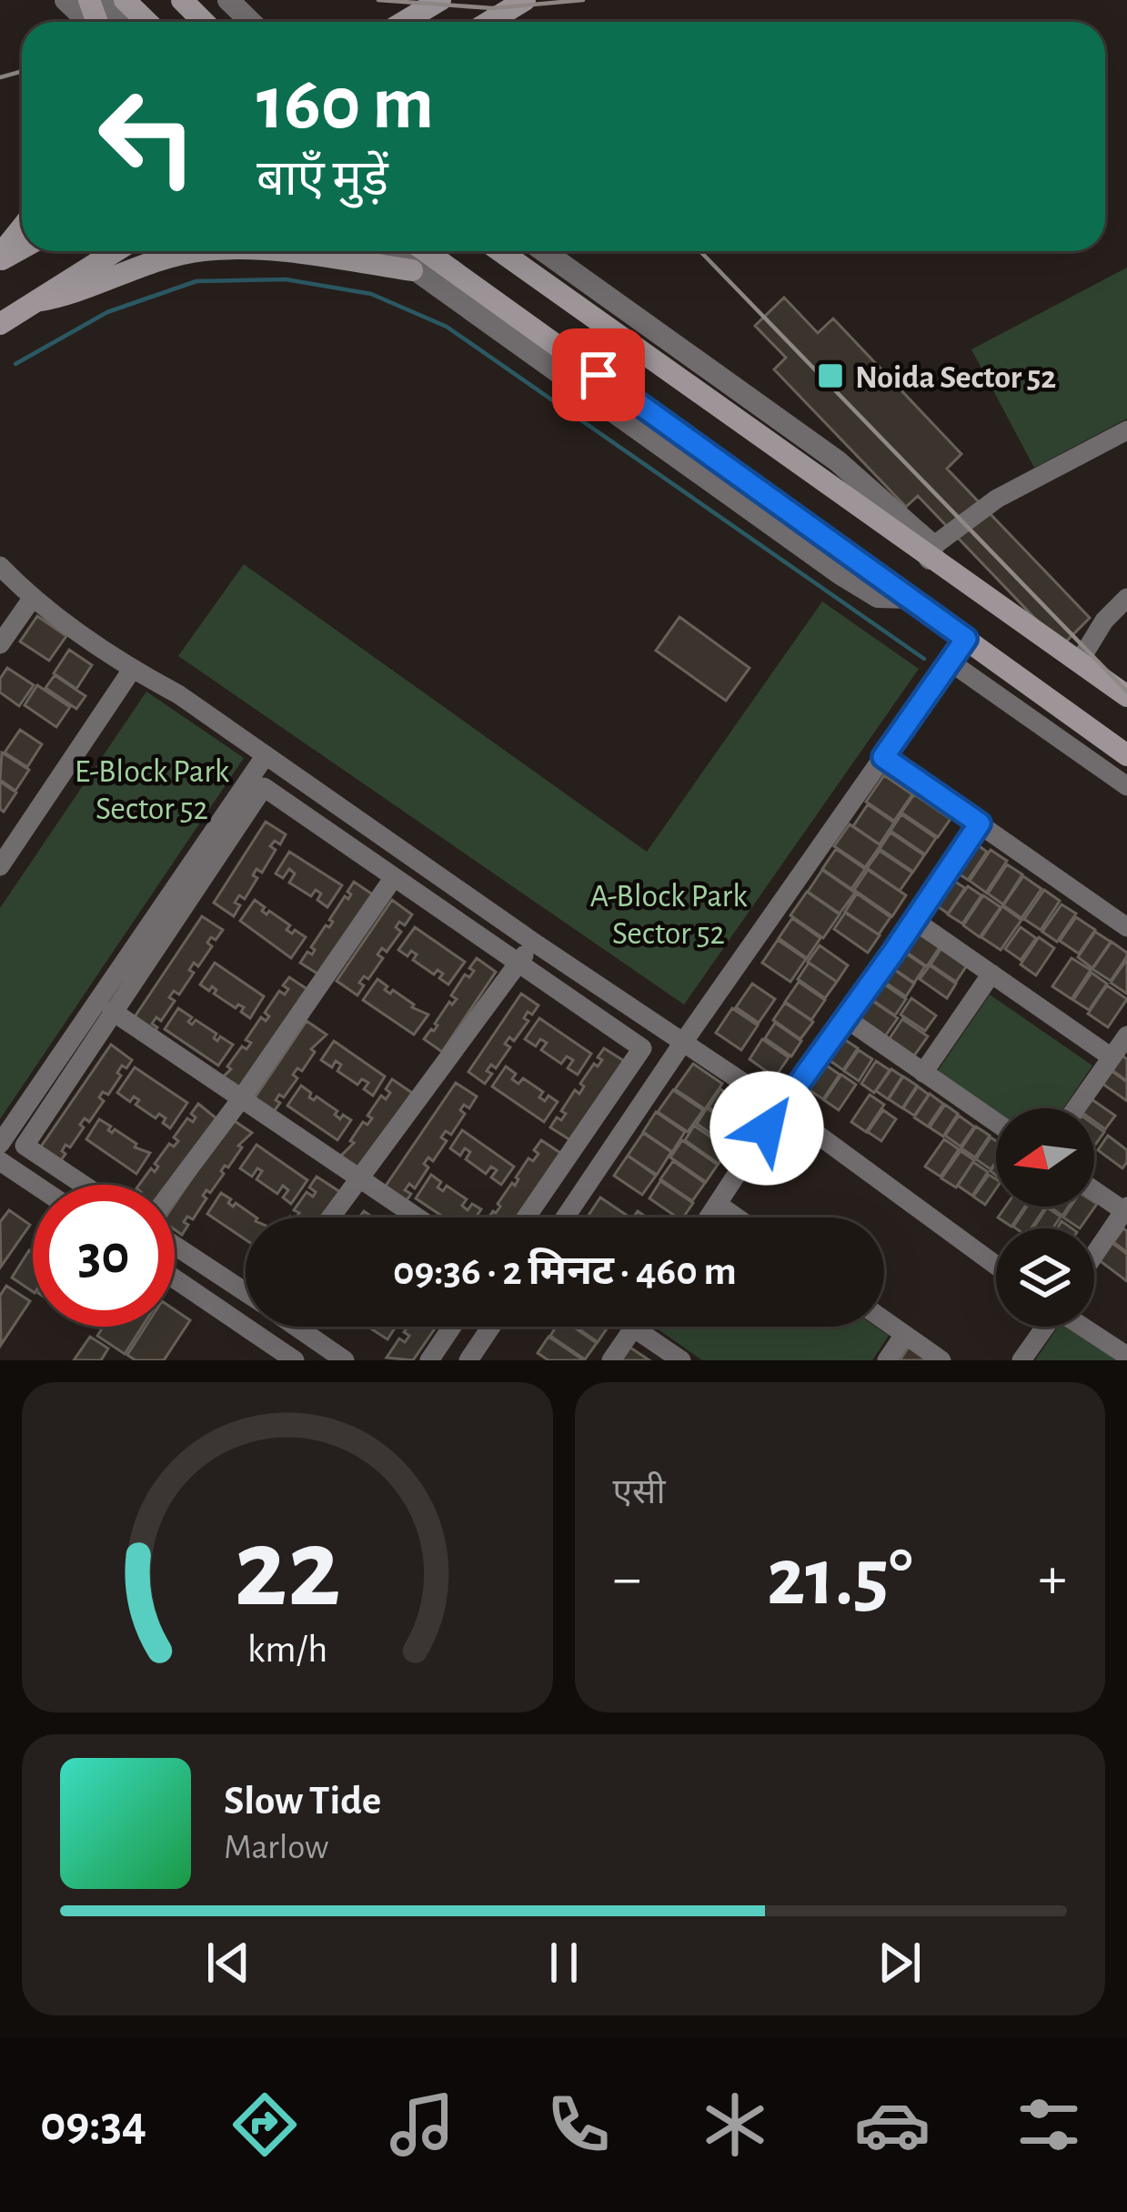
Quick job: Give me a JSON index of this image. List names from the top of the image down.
{
  "parks": ["E-Block Park Sector 52", "A-Block Park Sector 52"],
  "places": {
    "transit": ["Noida Sector 52"]
  },
  "north": "left",
  "page": {
    "turn": ["160 m", "बाएँ मुड़ें"],
    "limit": "30",
    "trip": "09:36 · 2 मिनट · 460 m",
    "tile": "एसी",
    "heat": ["−", "21.5°", "+"],
    "song": ["Slow Tide", "Marlow"],
    "tabs": "09:34",
    "gauge": ["22", "km/h"]
  }
}
